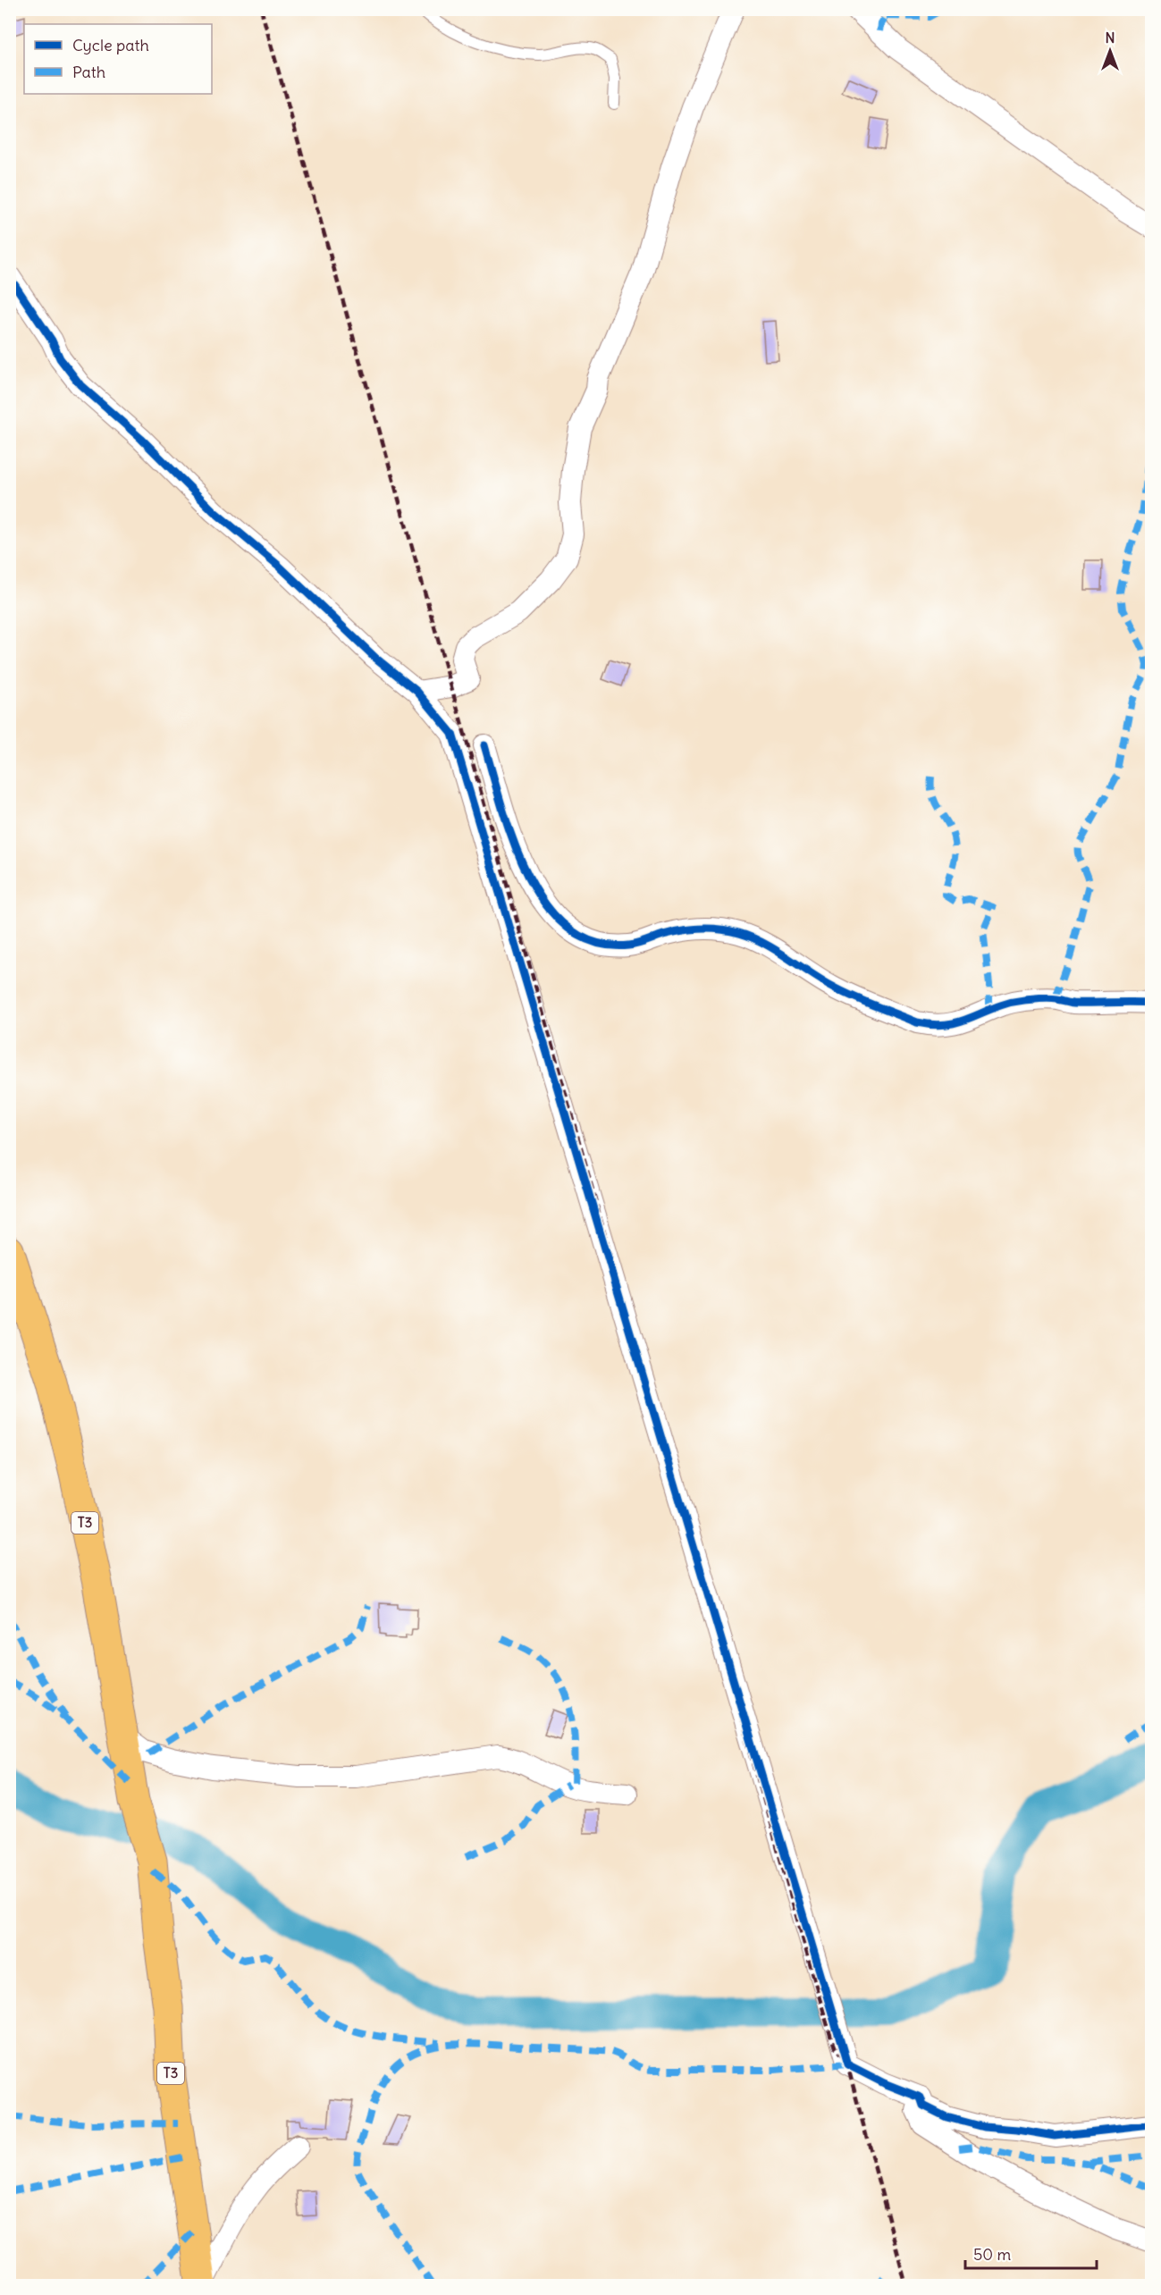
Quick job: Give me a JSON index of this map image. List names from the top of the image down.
{
  "streets": {
    "highway": ["T3"]
  },
  "legend": ["Cycle path", "Path"],
  "scale_bar": "50 m",
  "north": "top"
}
